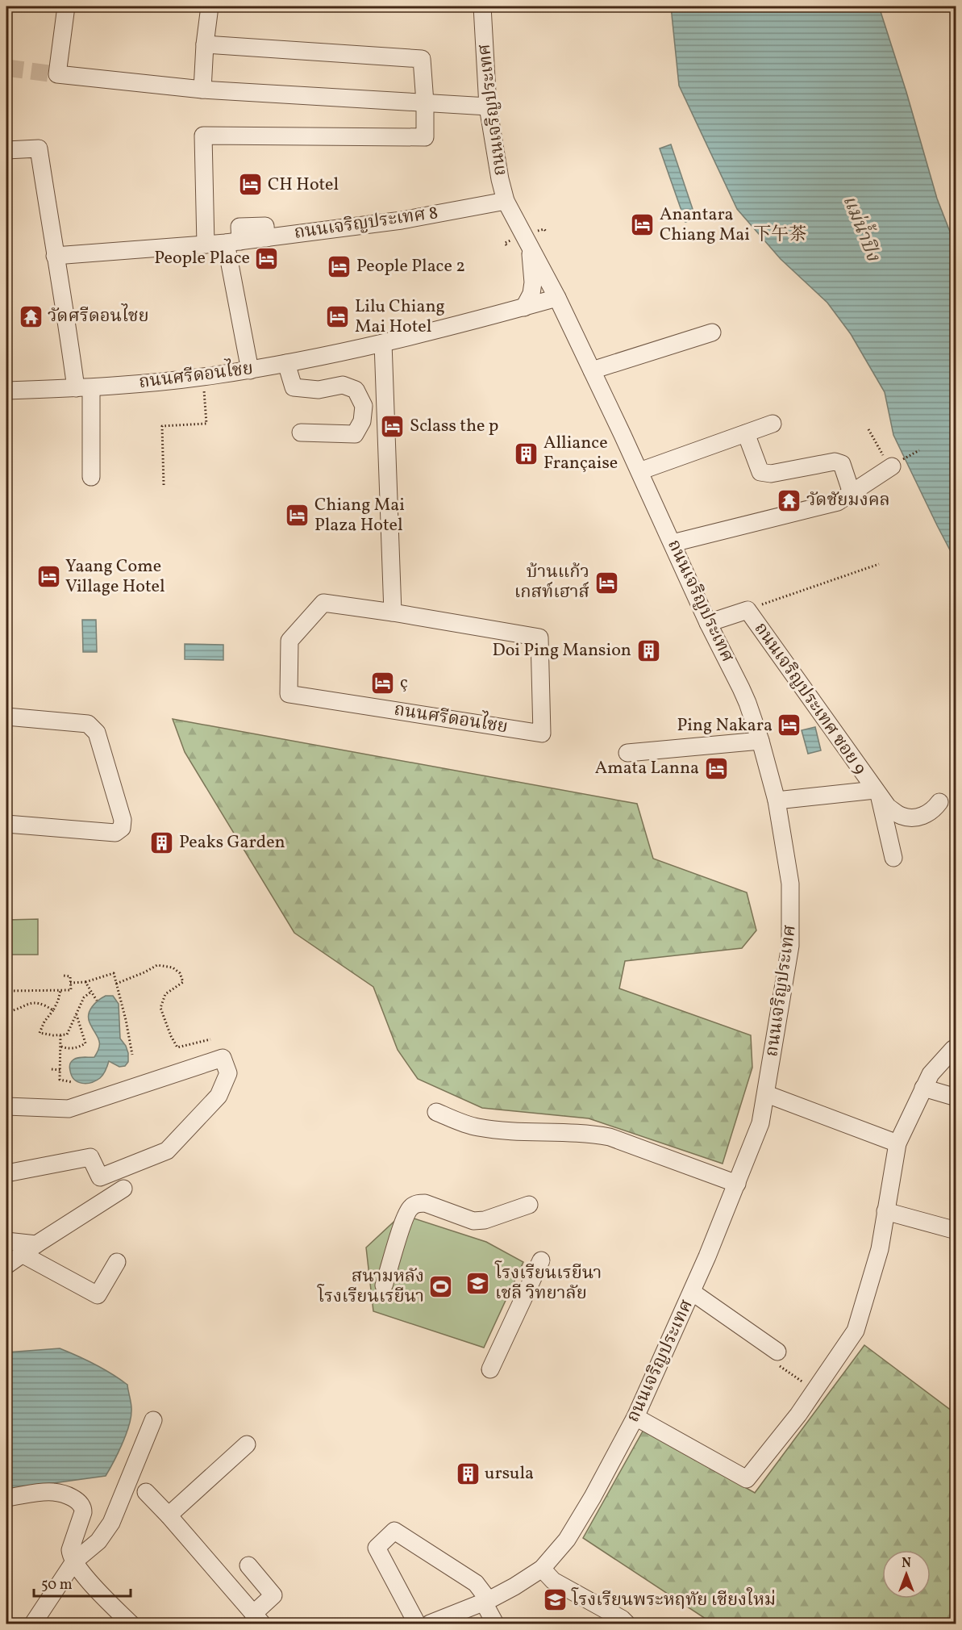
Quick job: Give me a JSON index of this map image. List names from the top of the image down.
{
  "streets": {
    "street": [
      "ถนนเจริญประเทศ",
      "ถนนเจริญประเทศ 8",
      "ถนนศรีดอนไชย",
      "ถนนเจริญประเทศ ซอย 9"
    ]
  },
  "crossings": [
    ["ถนนเจริญประเทศ", "ถนนเจริญประเทศ 8"],
    ["ถนนเจริญประเทศ", "ถนนศรีดอนไชย"],
    ["ถนนเจริญประเทศ", "ถนนเจริญประเทศ ซอย 9"]
  ],
  "water": ["แม่น้ำปิง"],
  "places": {
    "hotel": [
      "CH Hotel",
      "Anantara Chiang Mai 下午茶",
      "People Place",
      "People Place 2",
      "Lilu Chiang Mai Hotel",
      "Sclass the p",
      "Chiang Mai Plaza Hotel",
      "Yaang Come Village Hotel",
      "บ้านแก้ว เกสท์เฮาส์",
      "ç",
      "Ping Nakara",
      "Amata Lanna"
    ],
    "temple": ["วัดศรีดอนไชย", "วัดชัยมงคล"],
    "building": [
      "Alliance Française",
      "Doi Ping Mansion",
      "Peaks Garden",
      "ursula"
    ],
    "school or university": ["โรงเรียนเรยีนา เชลี วิทยาลัย", "โรงเรียนพระหฤทัย เชียงใหม่"],
    "sports": ["สนามหลัง โรงเรียนเรยีนา"]
  },
  "scale_bar": "50 m",
  "north": "top"
}
